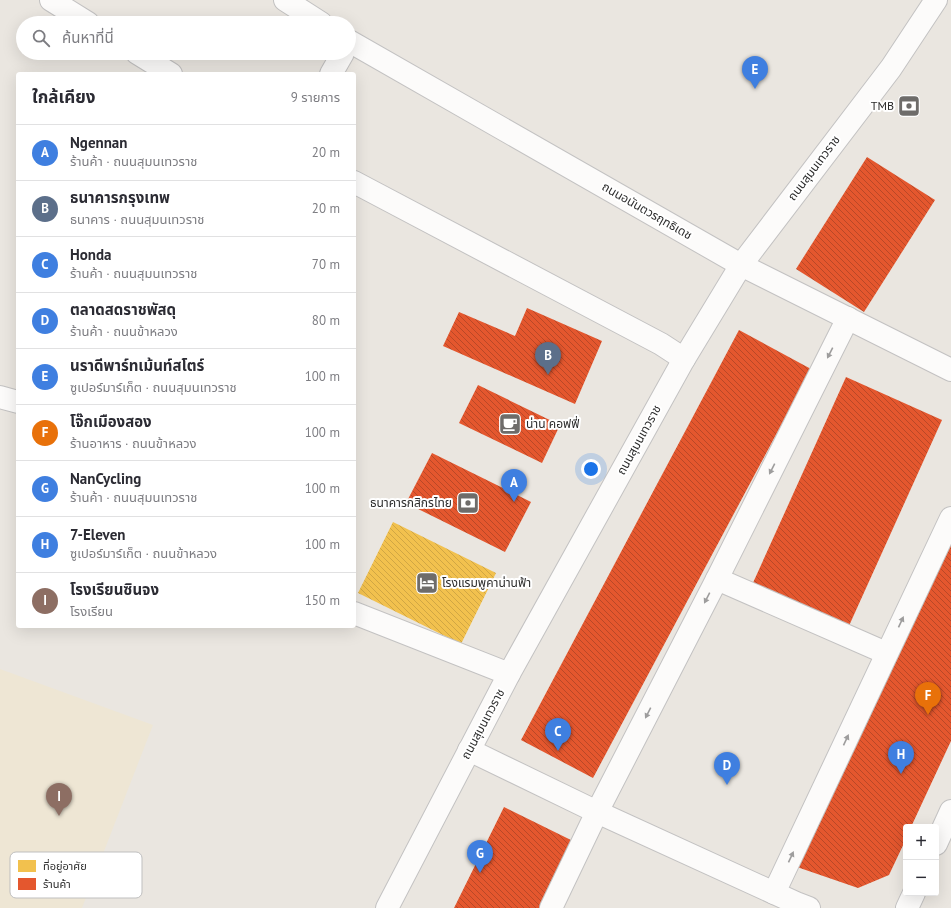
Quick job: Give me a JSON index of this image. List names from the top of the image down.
{
  "streets": {
    "street": ["ถนนสุมนเทวราช", "ถนนอนันตวรฤทธิเดช"]
  },
  "crossings": [
    ["ถนนสุมนเทวราช", "ถนนอนันตวรฤทธิเดช"]
  ],
  "places": {
    "bank": ["TMB", "ธนาคารกสิกรไทย"],
    "cafe": ["น่าน คอฟฟี่"],
    "hotel": ["โรงแรมพูคาน่านฟ้า"]
  },
  "legend": ["ที่อยู่อาศัย", "ร้านค้า"],
  "page": {
    "search": "ค้นหาที่นี่",
    "pins": [
      "E",
      "B",
      "A",
      "F",
      "C",
      "H",
      "D",
      "I",
      "G"
    ],
    "heading": ["ใกล้เคียง", "9 รายการ"],
    "list": [
      {
        "mark": "A",
        "name": "Ngennan",
        "note": "ร้านค้า · ถนนสุมนเทวราช",
        "value": "20 m"
      },
      {
        "mark": "B",
        "name": "ธนาคารกรุงเทพ",
        "note": "ธนาคาร · ถนนสุมนเทวราช",
        "value": "20 m"
      },
      {
        "mark": "C",
        "name": "Honda",
        "note": "ร้านค้า · ถนนสุมนเทวราช",
        "value": "70 m"
      },
      {
        "mark": "D",
        "name": "ตลาดสดราชพัสดุ",
        "note": "ร้านค้า · ถนนข้าหลวง",
        "value": "80 m"
      },
      {
        "mark": "E",
        "name": "นราดีพาร์ทเม้นท์สโตร์",
        "note": "ซูเปอร์มาร์เก็ต · ถนนสุมนเทวราช",
        "value": "100 m"
      },
      {
        "mark": "F",
        "name": "โจ๊กเมืองสอง",
        "note": "ร้านอาหาร · ถนนข้าหลวง",
        "value": "100 m"
      },
      {
        "mark": "G",
        "name": "NanCycling",
        "note": "ร้านค้า · ถนนสุมนเทวราช",
        "value": "100 m"
      },
      {
        "mark": "H",
        "name": "7-Eleven",
        "note": "ซูเปอร์มาร์เก็ต · ถนนข้าหลวง",
        "value": "100 m"
      },
      {
        "mark": "I",
        "name": "โรงเรียนซินจง",
        "note": "โรงเรียน",
        "value": "150 m"
      }
    ],
    "map_buttons": ["+", "−"]
  }
}
